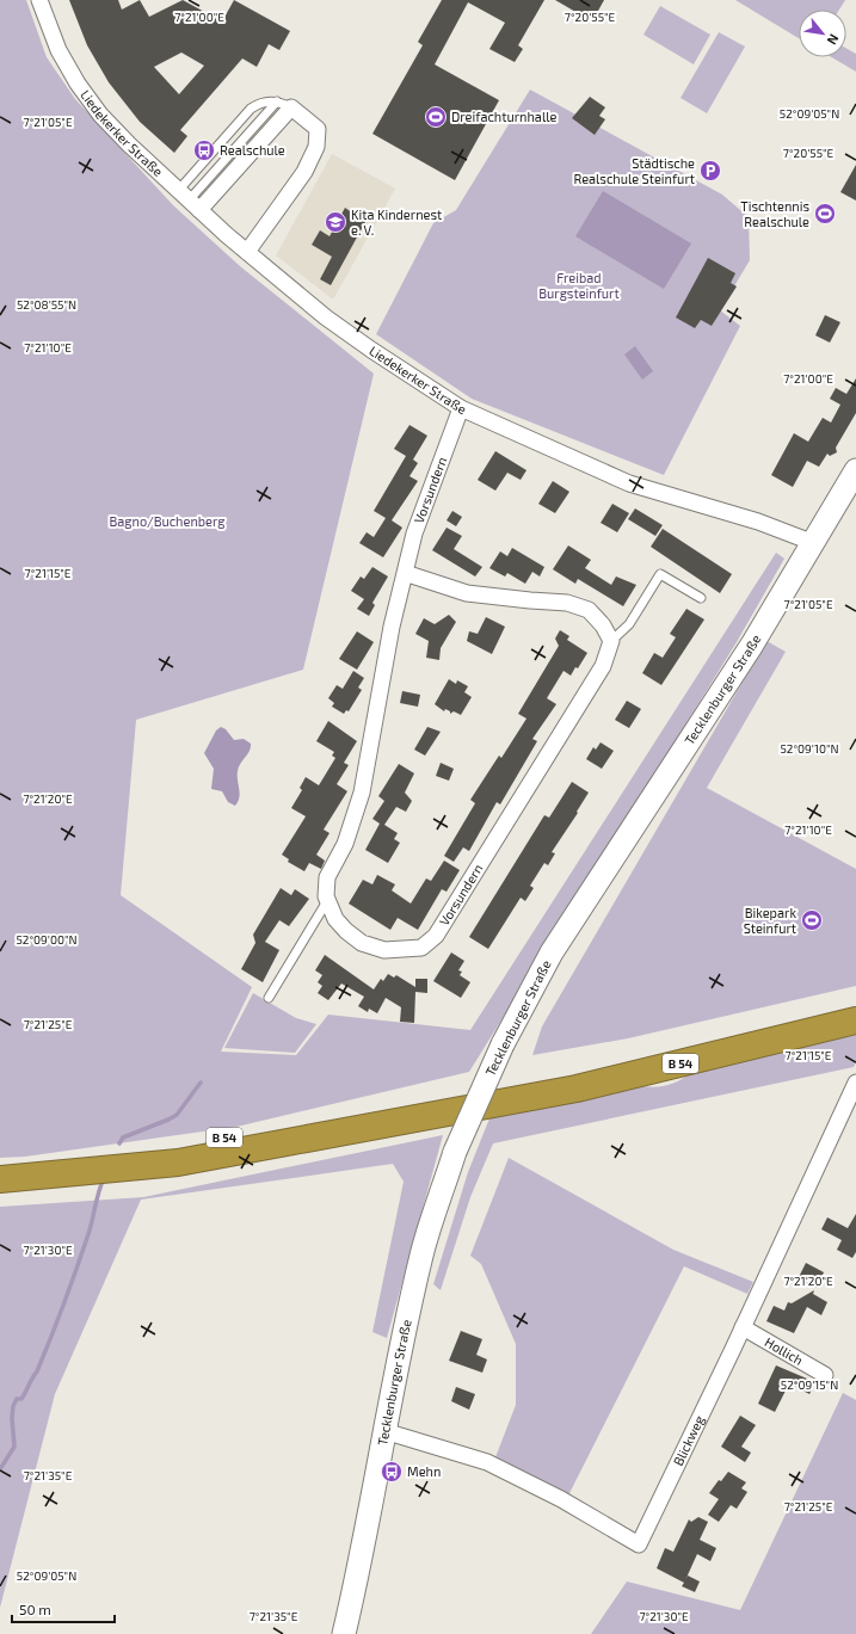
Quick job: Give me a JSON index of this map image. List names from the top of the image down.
{
  "streets": {
    "highway": ["B 54"],
    "main road": ["Tecklenburger Straße"],
    "street": [
      "Liedekerker Straße",
      "Vorsundern",
      "Hollich",
      "Blickweg"
    ]
  },
  "crossings": [
    ["Liedekerker Straße", "Vorsundern"],
    ["Liedekerker Straße", "Tecklenburger Straße"],
    ["Tecklenburger Straße", "Blickweg"],
    ["Hollich", "Blickweg"]
  ],
  "parks": ["Freibad Burgsteinfurt", "Bagno/Buchenberg"],
  "places": {
    "sports": ["Dreifachturnhalle", "Tischtennis Realschule", "Bikepark Steinfurt"],
    "bus stop": ["Realschule", "Mehn"],
    "parking": ["Städtische Realschule Steinfurt"],
    "school or university": ["Kita Kindernest e. V."]
  },
  "scale_bar": "50 m",
  "north": "bottom right",
  "coordinates": [
    "7°21'00\"E",
    "7°20'55\"E",
    "52°09'05\"N",
    "7°21'05\"E",
    "52°08'55\"N",
    "7°21'10\"E",
    "7°21'15\"E",
    "52°09'10\"N",
    "7°21'20\"E",
    "52°09'00\"N",
    "7°21'25\"E",
    "7°21'30\"E",
    "52°09'15\"N",
    "7°21'35\"E"
  ]
}
